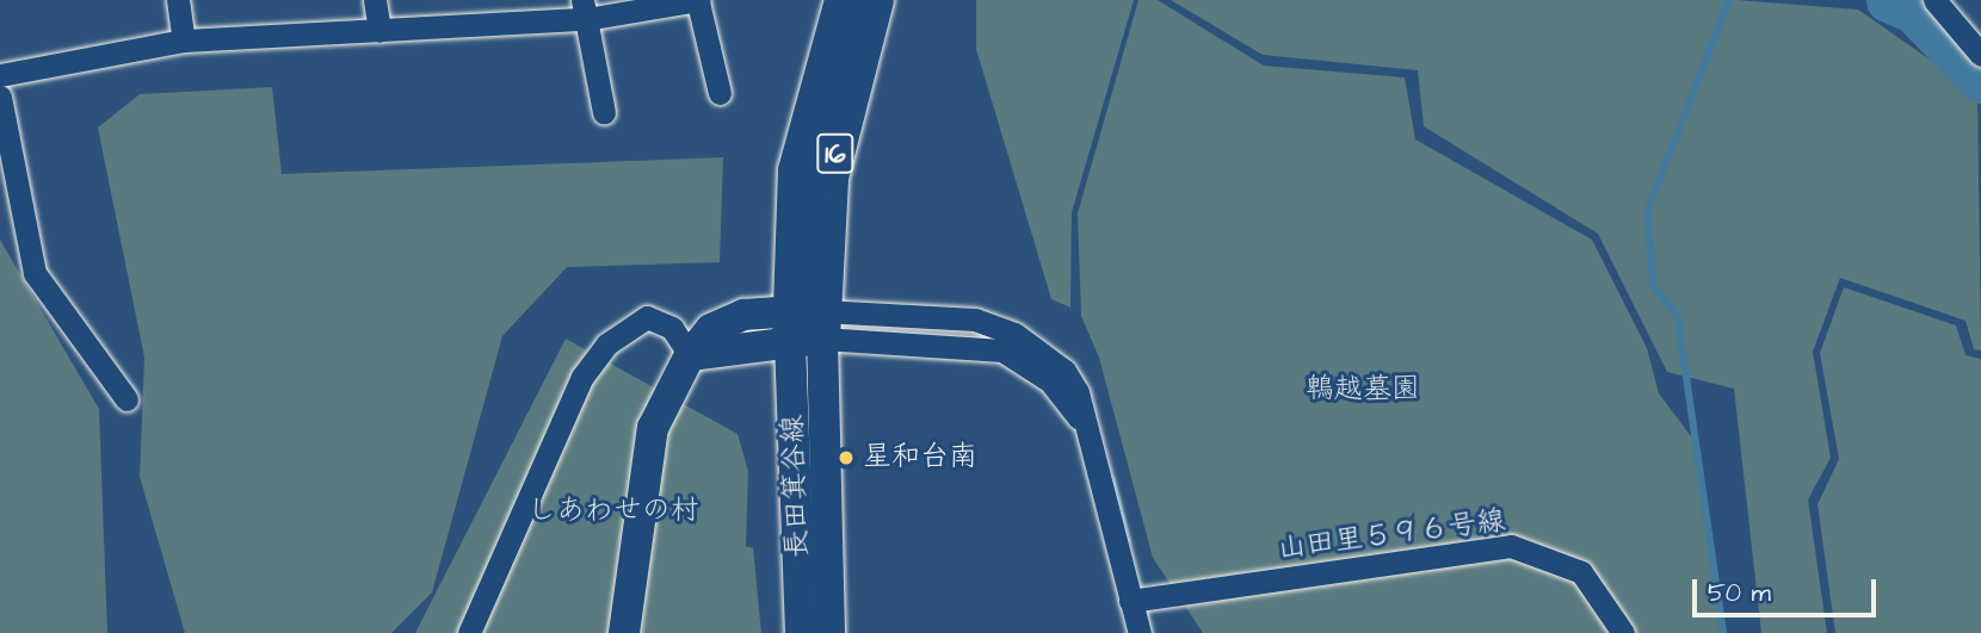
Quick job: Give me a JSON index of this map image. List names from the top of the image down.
{
  "streets": {
    "main road": ["16"],
    "street": ["長田箕谷線", "山田里５９６号線"]
  },
  "crossings": [
    ["16", "長田箕谷線"]
  ],
  "parks": ["鵯越墓園", "しあわせの村"],
  "places": ["星和台南"],
  "scale_bar": "50 m"
}
